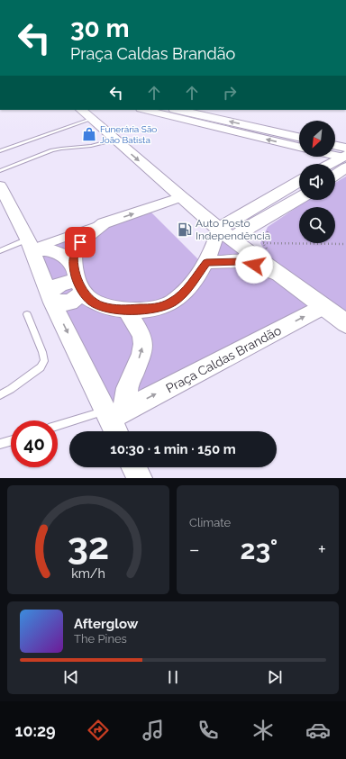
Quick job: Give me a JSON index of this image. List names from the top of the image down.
{
  "streets": {
    "street": ["Praça Caldas Brandão"]
  },
  "places": {
    "shop": ["Funerária São João Batista"],
    "fuel station": ["Auto Posto Independência"]
  },
  "north": "bottom left",
  "page": {
    "turn": ["30 m", "Praça Caldas Brandão"],
    "limit": "40",
    "trip": "10:30 · 1 min · 150 m",
    "tile": "Climate",
    "heat": ["−", "23°", "+"],
    "song": ["Afterglow", "The Pines"],
    "tabs": "10:29",
    "gauge": ["32", "km/h"]
  }
}
